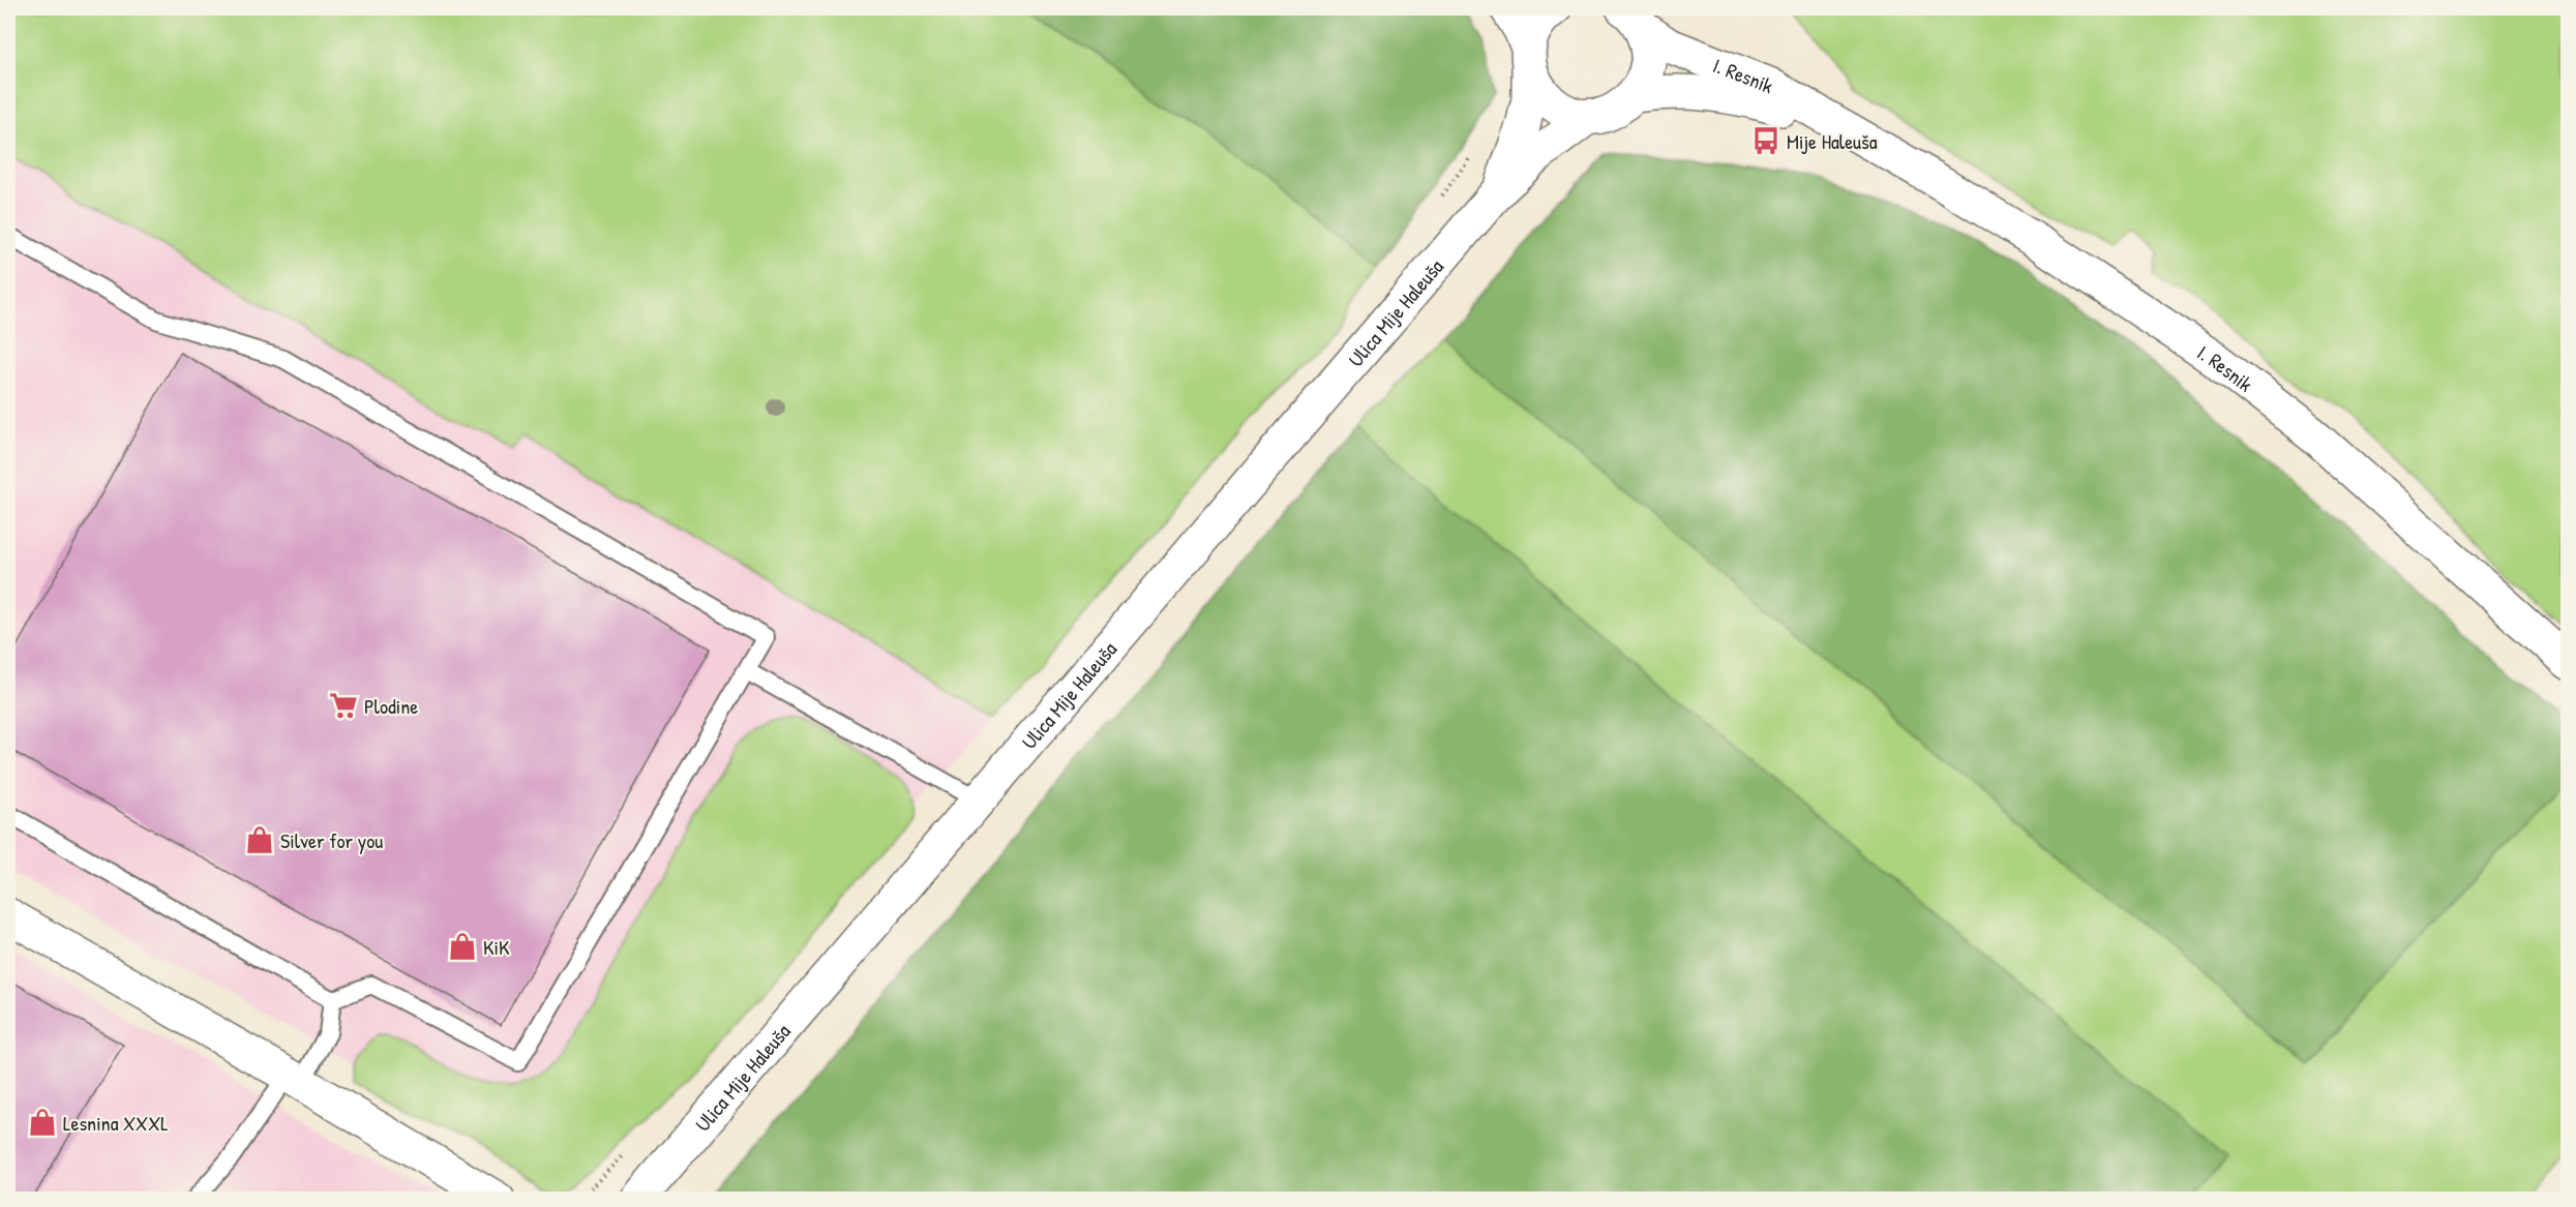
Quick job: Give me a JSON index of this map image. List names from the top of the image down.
{
  "streets": {
    "street": ["I. Resnik", "Ulica Mije Haleuša"]
  },
  "places": {
    "bus stop": ["Mije Haleuša"],
    "supermarket": ["Plodine"],
    "shop": ["Silver for you", "KiK", "Lesnina XXXL"]
  }
}
